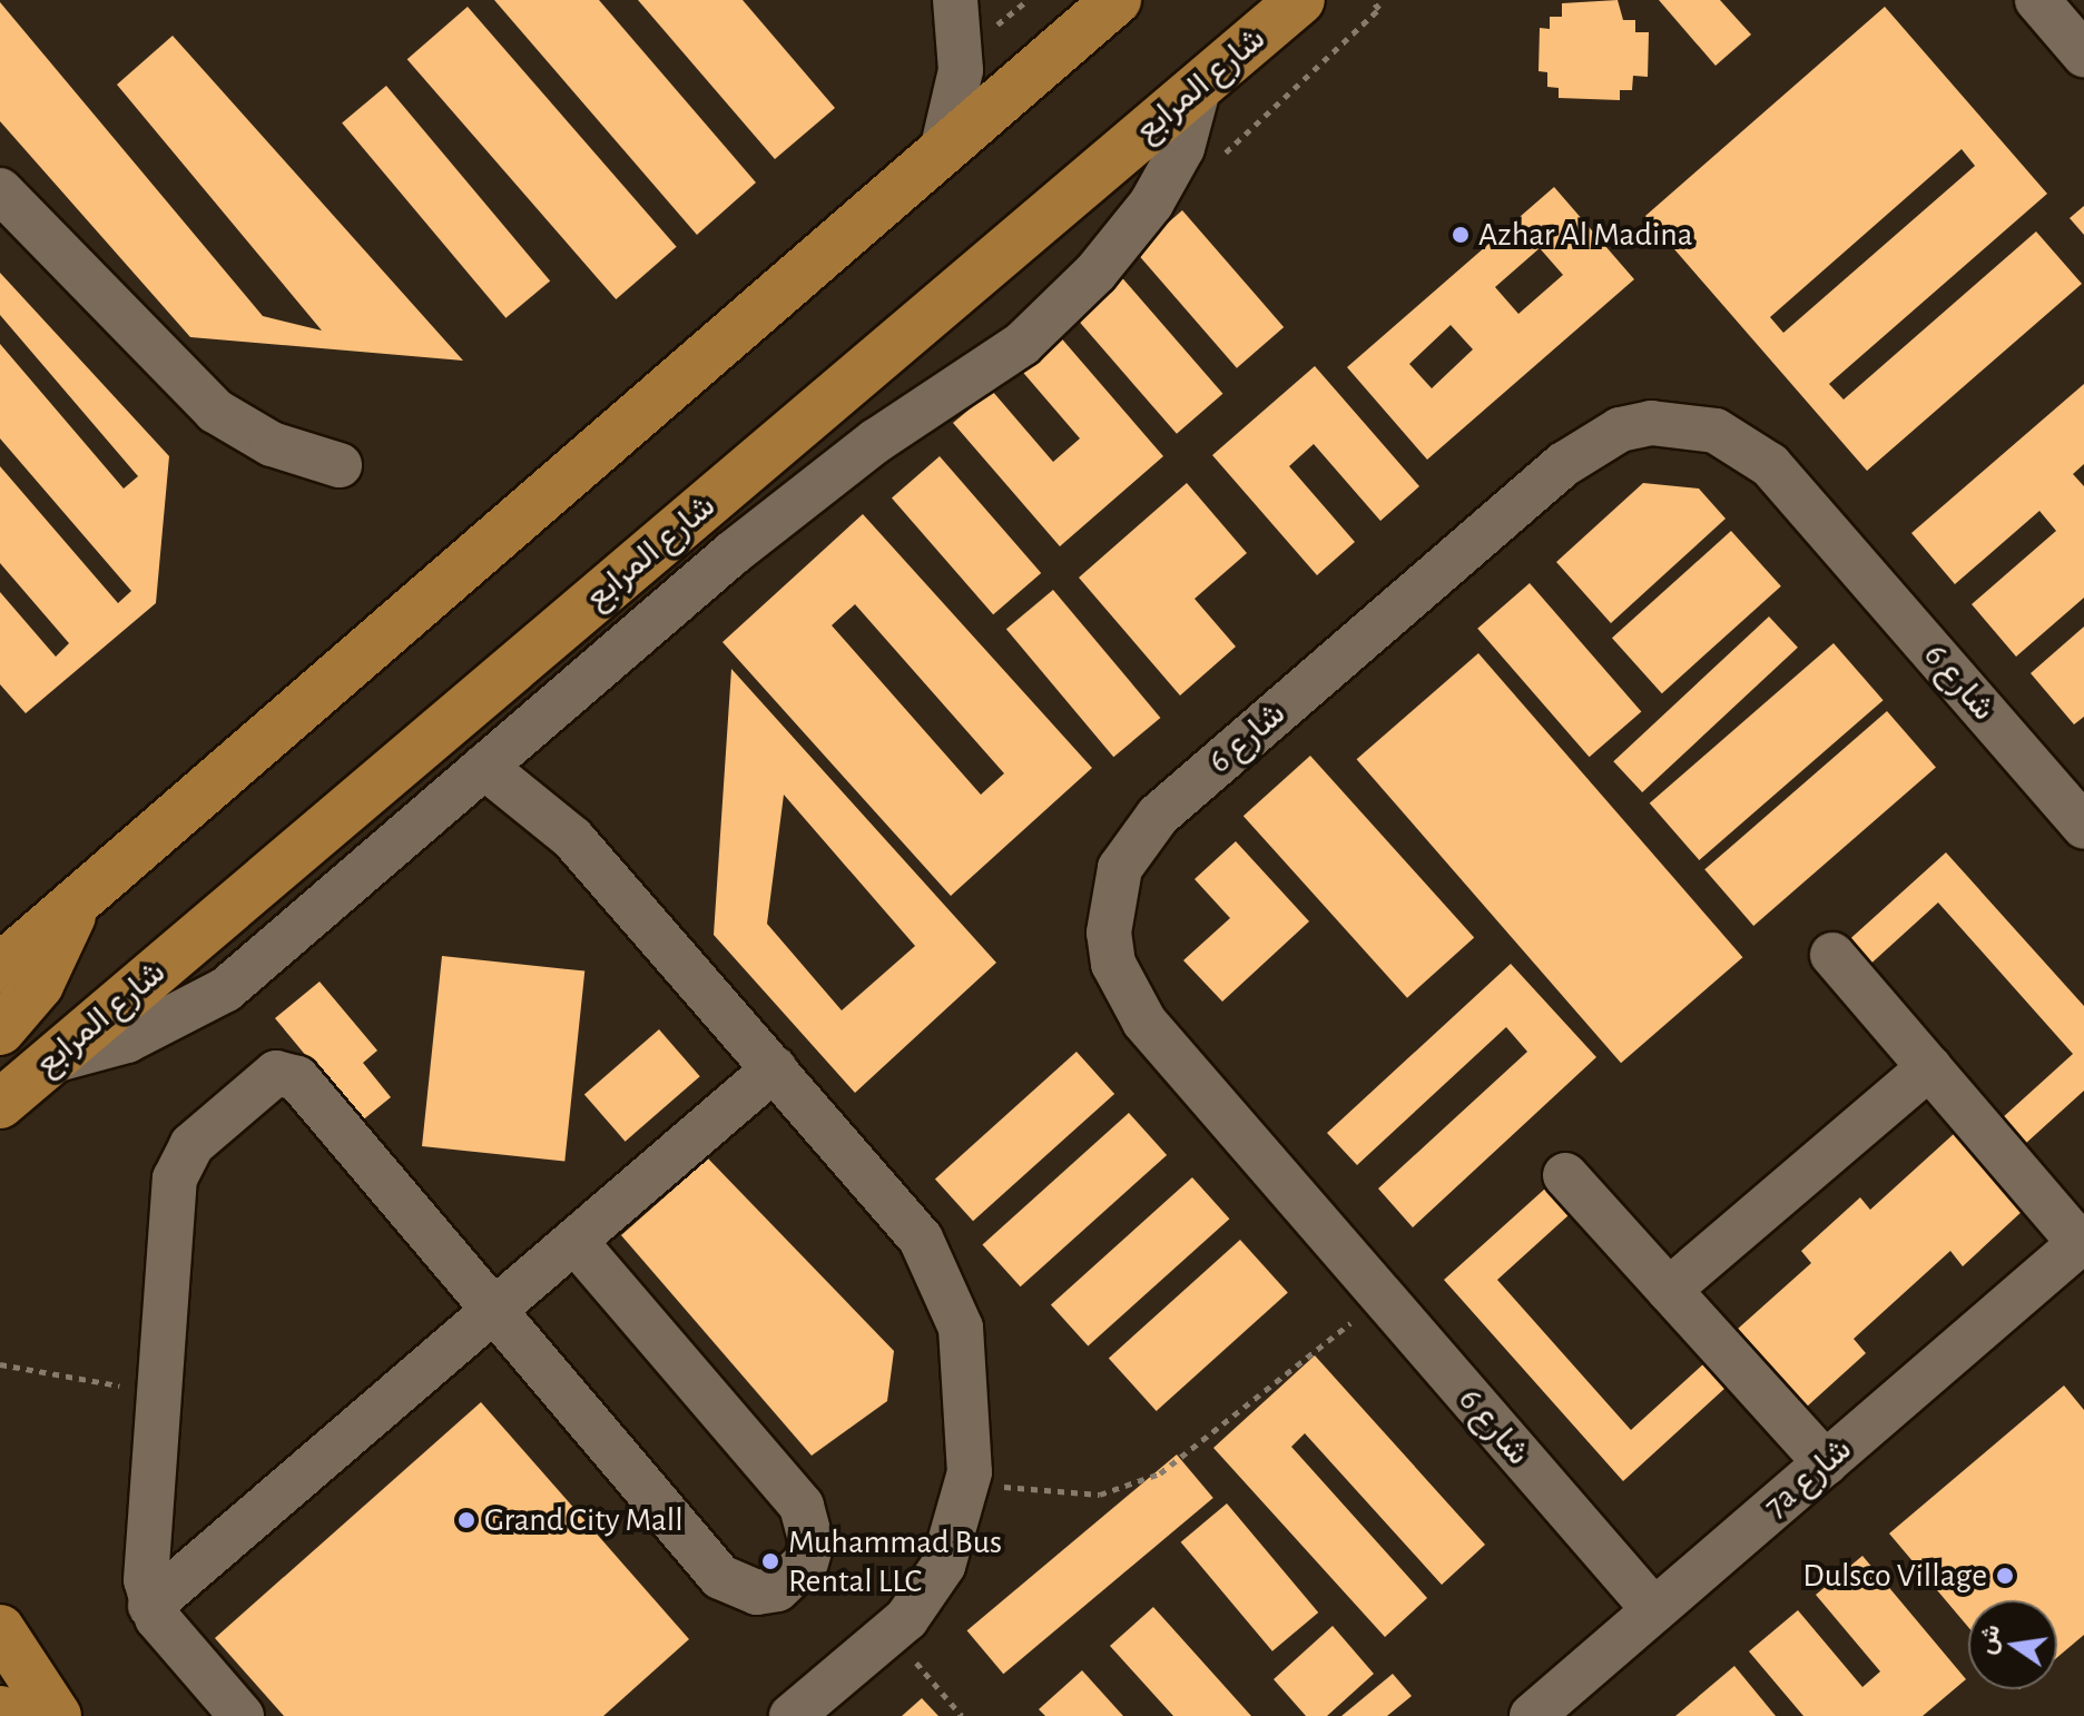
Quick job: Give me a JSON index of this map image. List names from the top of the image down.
{
  "streets": {
    "main road": ["شارع المرابع"],
    "street": ["شارع 6", "7a شارع"]
  },
  "crossings": [
    ["شارع 6", "7a شارع"]
  ],
  "places": [
    "Azhar Al Madina",
    "Grand City Mall",
    "Muhammad Bus Rental LLC",
    "Dulsco Village"
  ],
  "north": "left"
}
